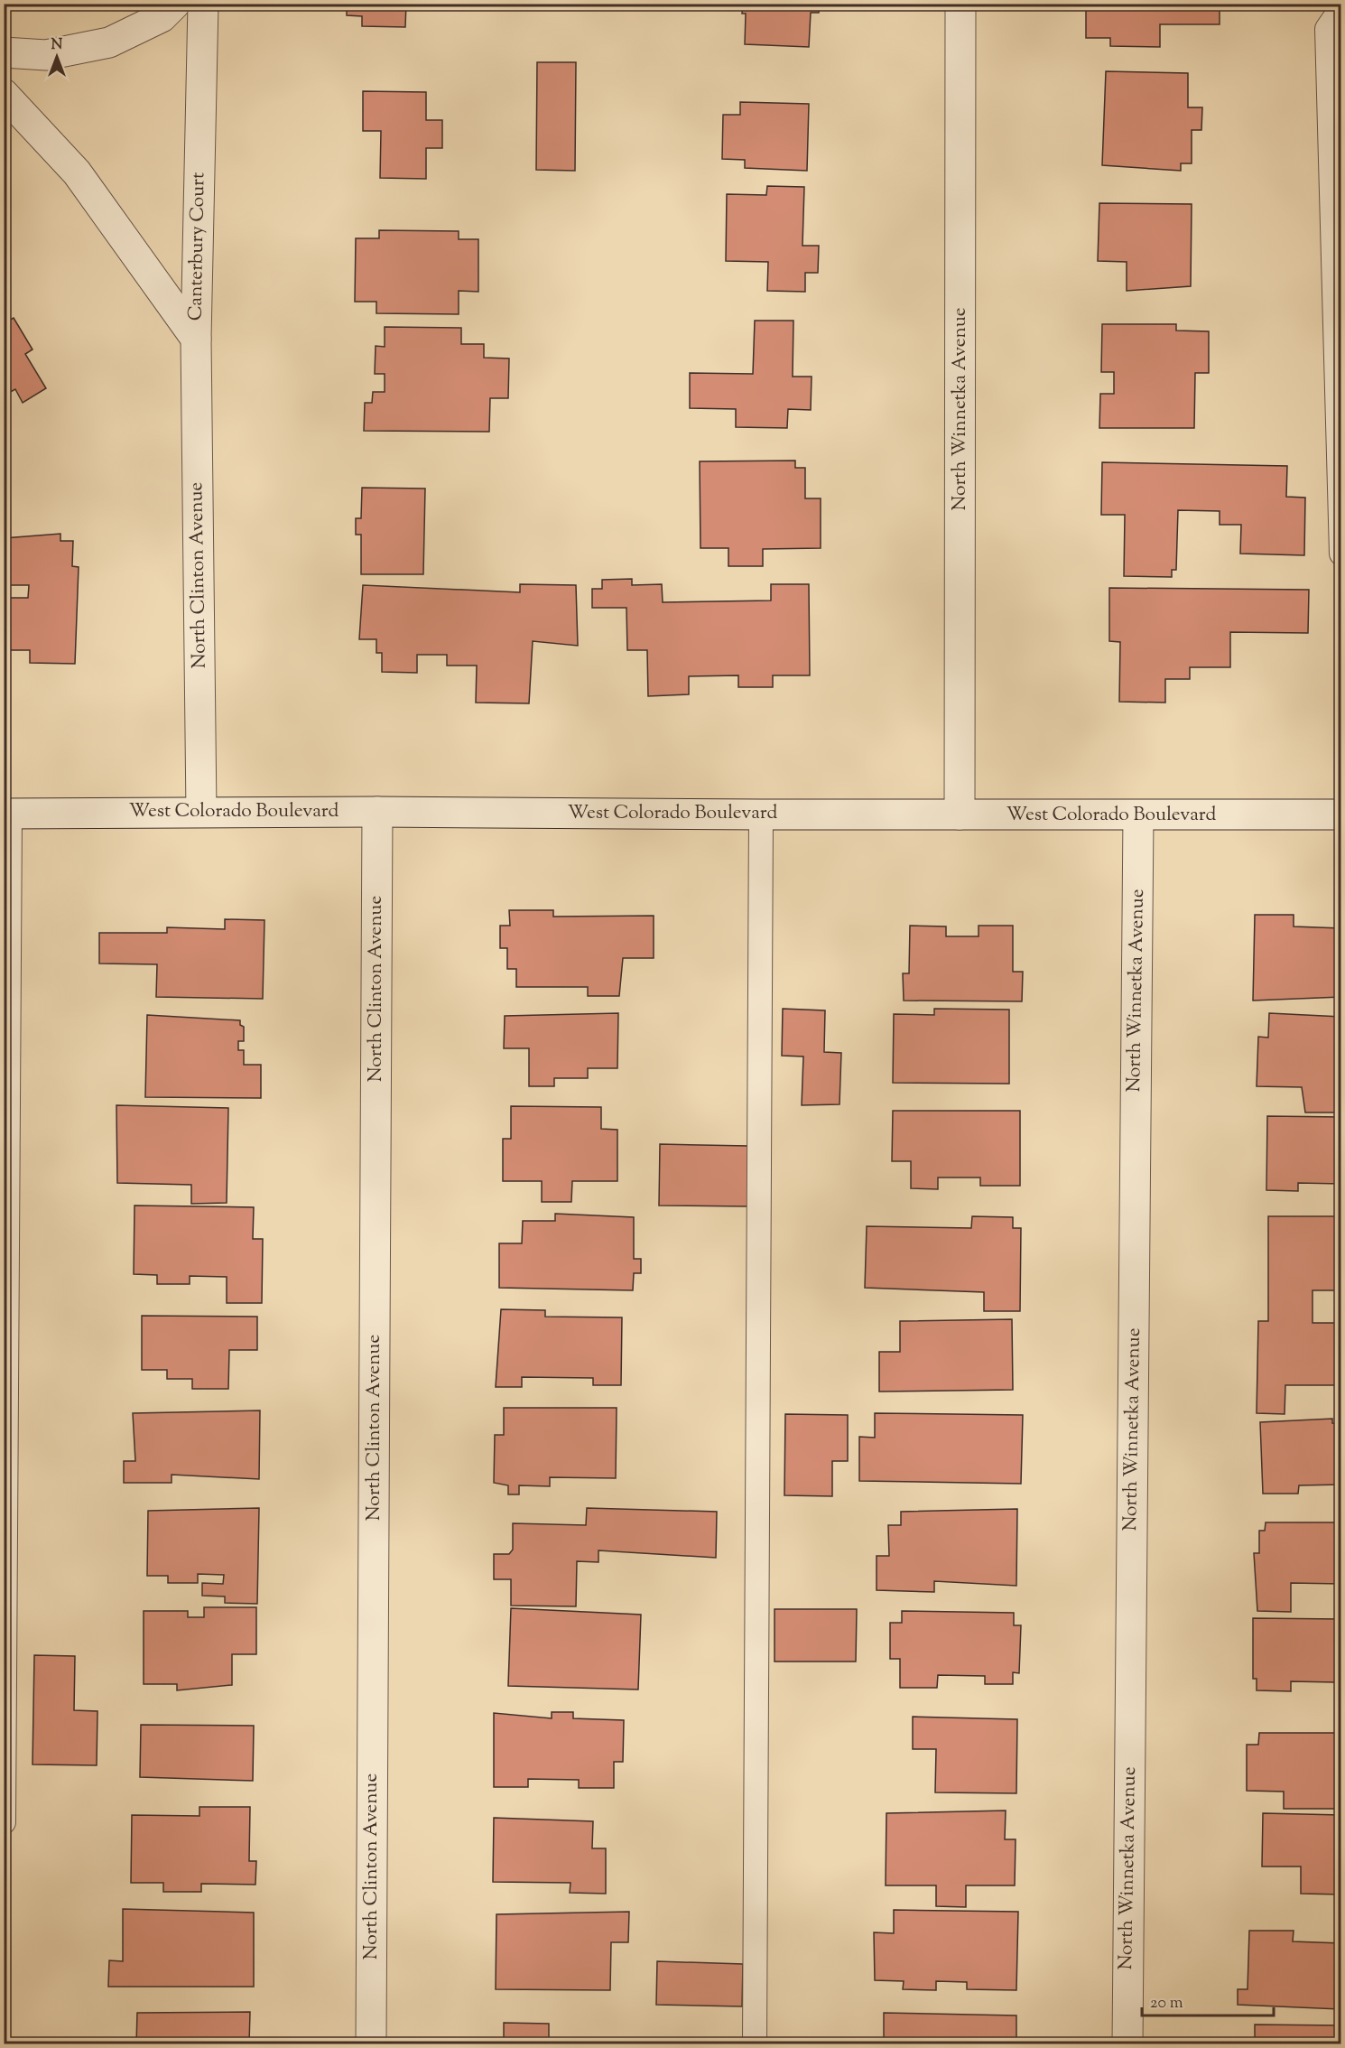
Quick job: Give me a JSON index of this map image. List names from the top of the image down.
{
  "streets": {
    "street": [
      "Canterbury Court",
      "North Winnetka Avenue",
      "North Clinton Avenue",
      "West Colorado Boulevard"
    ]
  },
  "crossings": [
    ["Canterbury Court", "North Clinton Avenue"],
    ["North Winnetka Avenue", "West Colorado Boulevard"],
    ["North Clinton Avenue", "West Colorado Boulevard"]
  ],
  "scale_bar": "20 m",
  "north": "top"
}
